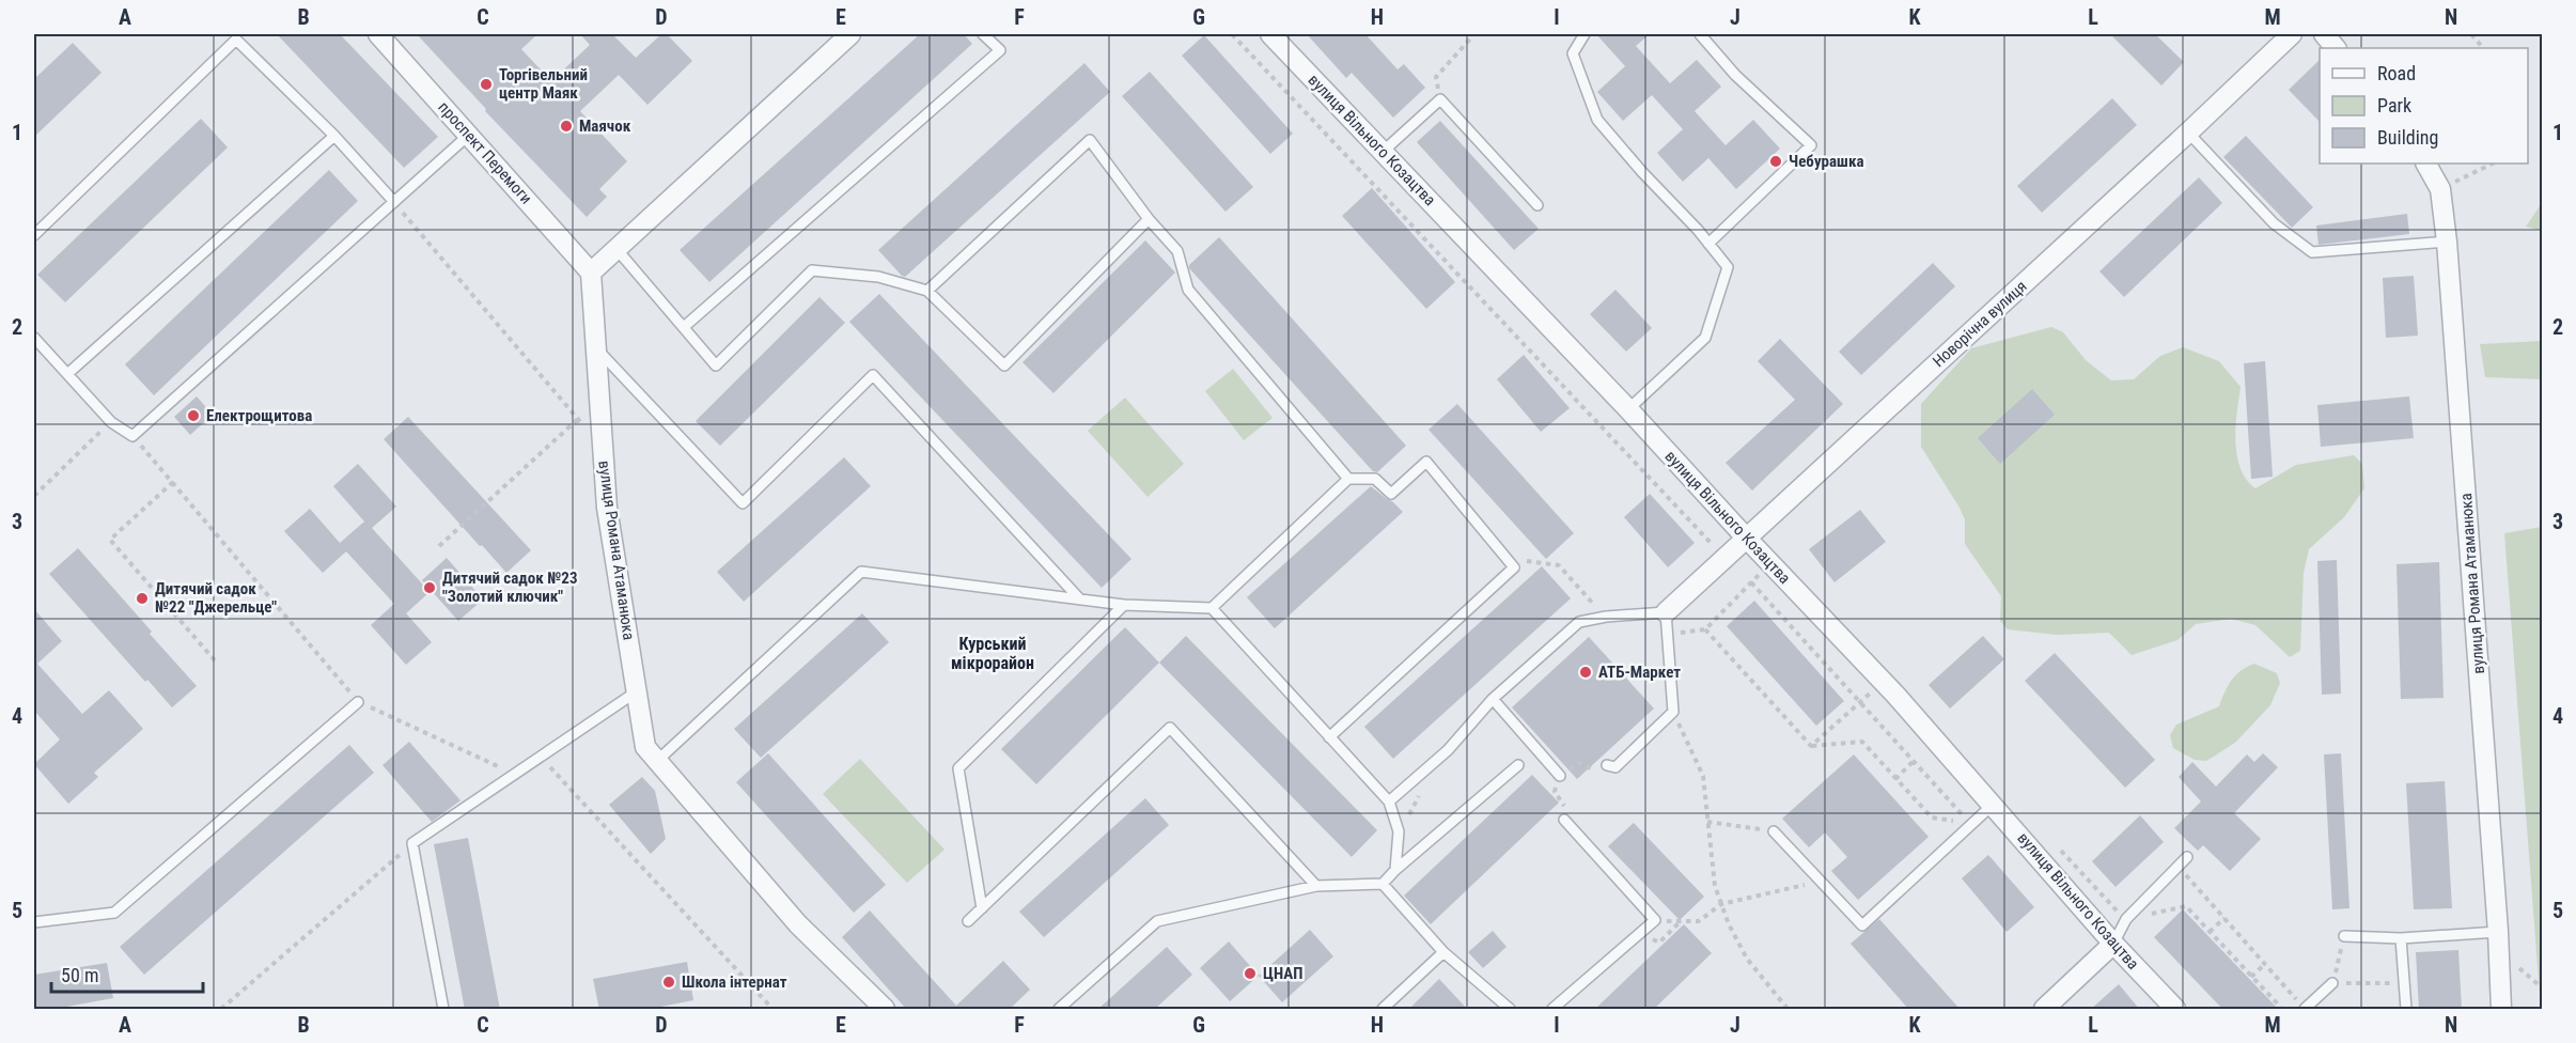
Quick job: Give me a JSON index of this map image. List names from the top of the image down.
{
  "streets": {
    "street": [
      "вулиця Вільного Козацтва",
      "проспект Перемоги",
      "Новорічна вулиця",
      "вулиця Романа Атаманюка"
    ]
  },
  "crossings": [
    ["вулиця Вільного Козацтва", "Новорічна вулиця"],
    ["проспект Перемоги", "вулиця Романа Атаманюка"]
  ],
  "districts": ["Курський мікрорайон"],
  "places": [
    "Торгівельний центр Маяк",
    "Маячок",
    "Чебурашка",
    "Електрощитова",
    "Дитячий садок №23 \"Золотий ключик\"",
    "Дитячий садок №22 \"Джерельце\"",
    "АТБ-Маркет",
    "ЦНАП",
    "Школа інтернат"
  ],
  "legend": ["Road", "Park", "Building"],
  "scale_bar": "50 m",
  "grid": {
    "columns": [
      "A",
      "B",
      "C",
      "D",
      "E",
      "F",
      "G",
      "H",
      "I",
      "J",
      "K",
      "L",
      "M",
      "N"
    ],
    "rows": [
      "1",
      "2",
      "3",
      "4",
      "5"
    ]
  }
}
